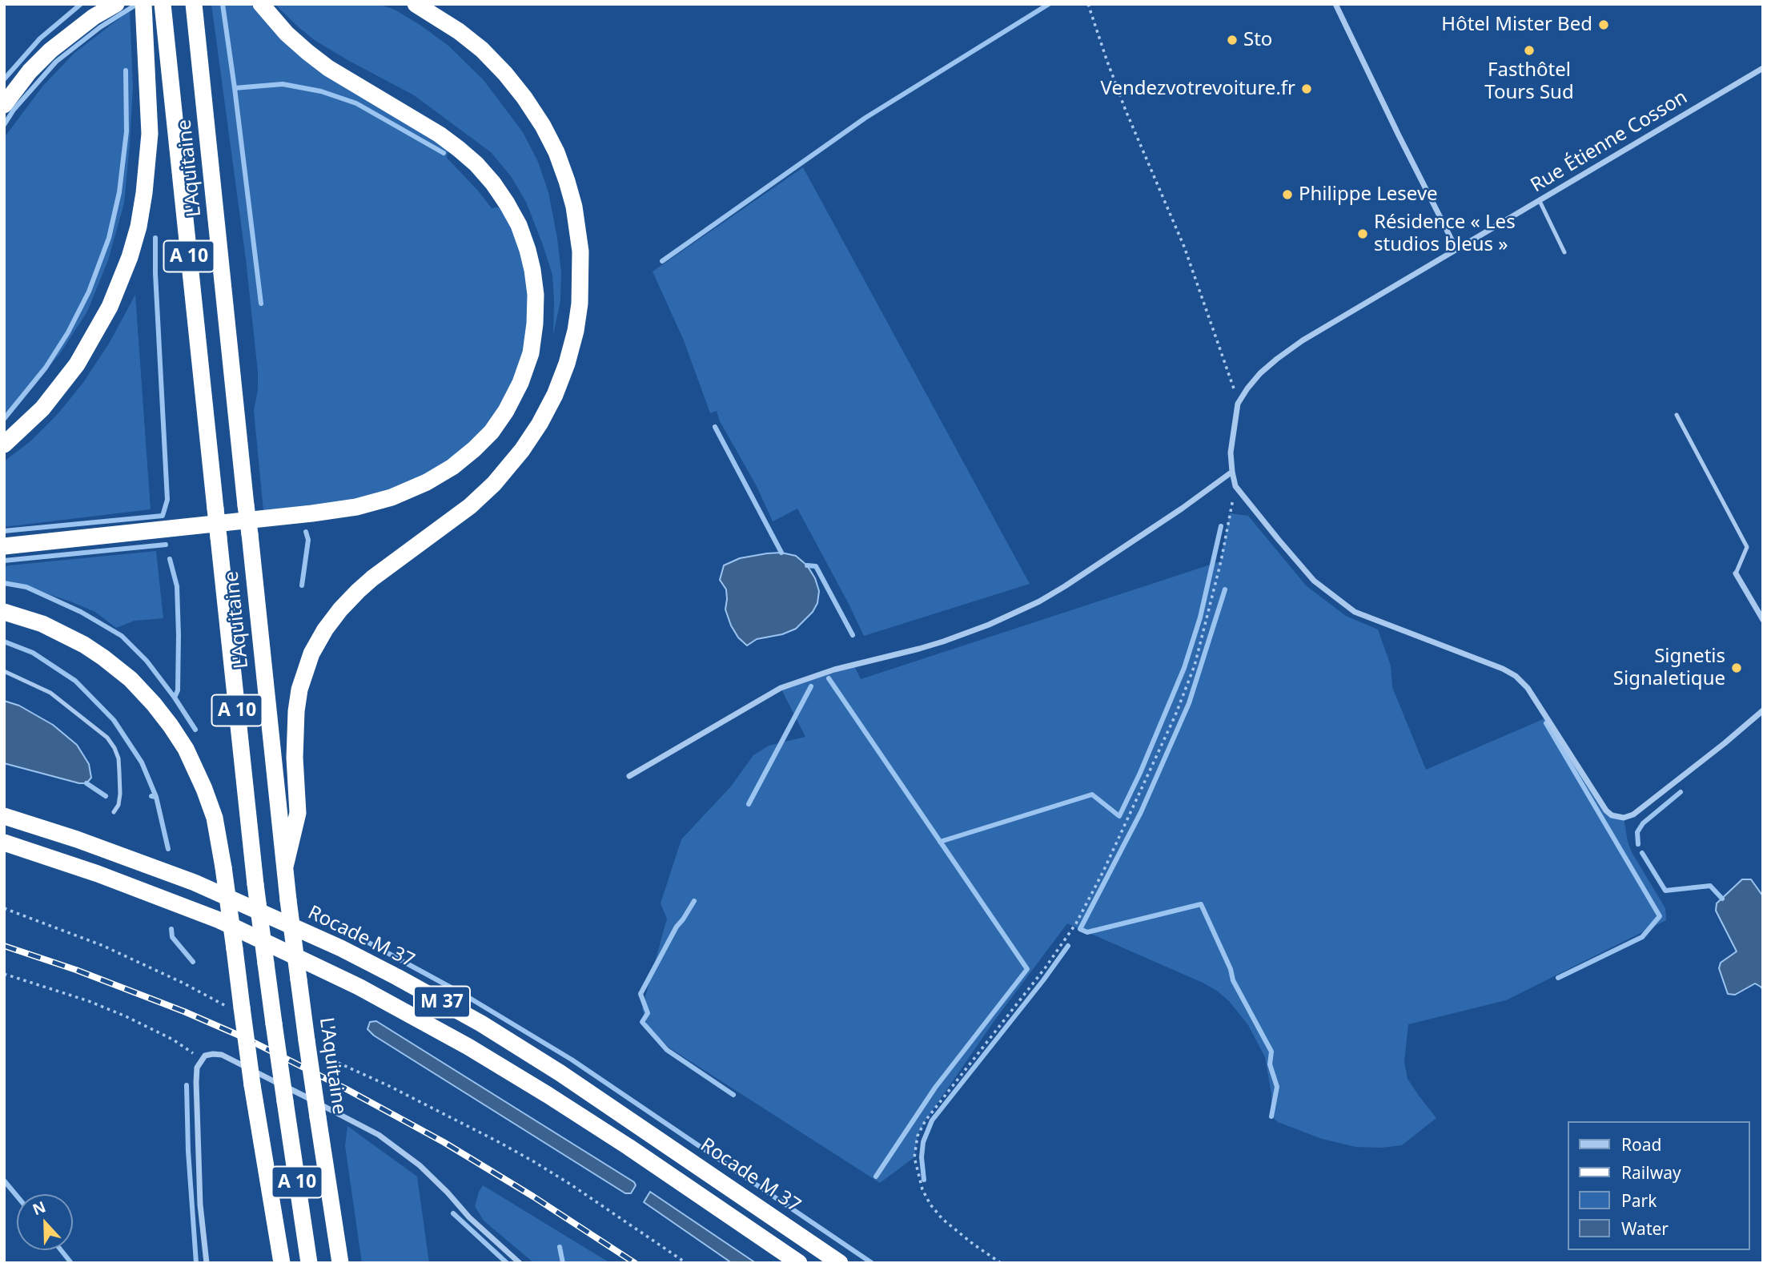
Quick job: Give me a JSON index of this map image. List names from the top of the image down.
{
  "streets": {
    "highway": [
      "L'Aquitaine",
      "A 10",
      "Rocade M 37",
      "M 37"
    ],
    "street": ["Rue Étienne Cosson"]
  },
  "places": [
    "Hôtel Mister Bed",
    "Sto",
    "Fasthôtel Tours Sud",
    "Vendezvotrevoiture.fr",
    "Philippe Leseve",
    "Résidence « Les studios bleus »",
    "Signetis Signaletique"
  ],
  "legend": [
    "Road",
    "Railway",
    "Park",
    "Water"
  ],
  "north": "top"
}
